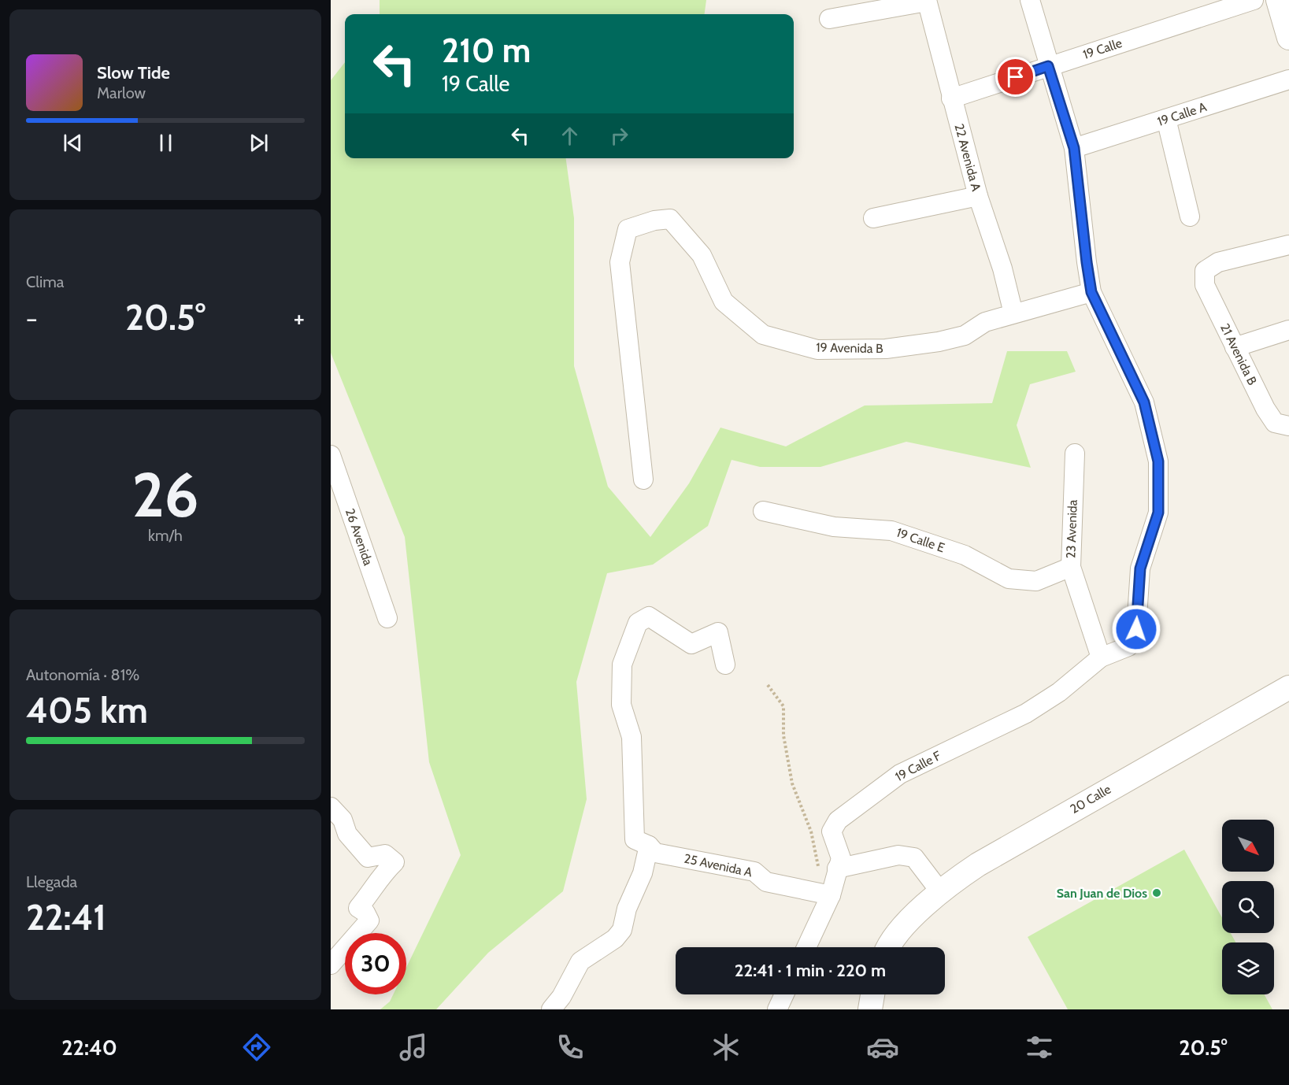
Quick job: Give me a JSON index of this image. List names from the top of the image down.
{
  "streets": {
    "street": [
      "19 Calle",
      "19 Calle A",
      "22 Avenida A",
      "19 Avenida B",
      "21 Avenida B",
      "23 Avenida",
      "26 Avenida",
      "19 Calle E",
      "19 Calle F",
      "20 Calle",
      "25 Avenida A"
    ]
  },
  "crossings": [
    ["19 Calle", "22 Avenida A"],
    ["22 Avenida A", "19 Avenida B"],
    ["19 Avenida B", "19 Calle F"],
    ["23 Avenida", "19 Calle E"],
    ["23 Avenida", "19 Calle F"],
    ["19 Calle F", "25 Avenida A"]
  ],
  "places": ["San Juan de Dios"],
  "north": "bottom right",
  "page": {
    "turn": ["210 m", "19 Calle"],
    "song": ["Slow Tide", "Marlow"],
    "tile": [
      "Clima",
      ["26", "km/h"],
      ["Autonomía · 81%", "405 km"],
      ["Llegada", "22:41"]
    ],
    "heat": ["−", "20.5°", "+"],
    "limit": "30",
    "trip": "22:41 · 1 min · 220 m",
    "tabs": ["22:40", "20.5°"]
  }
}
